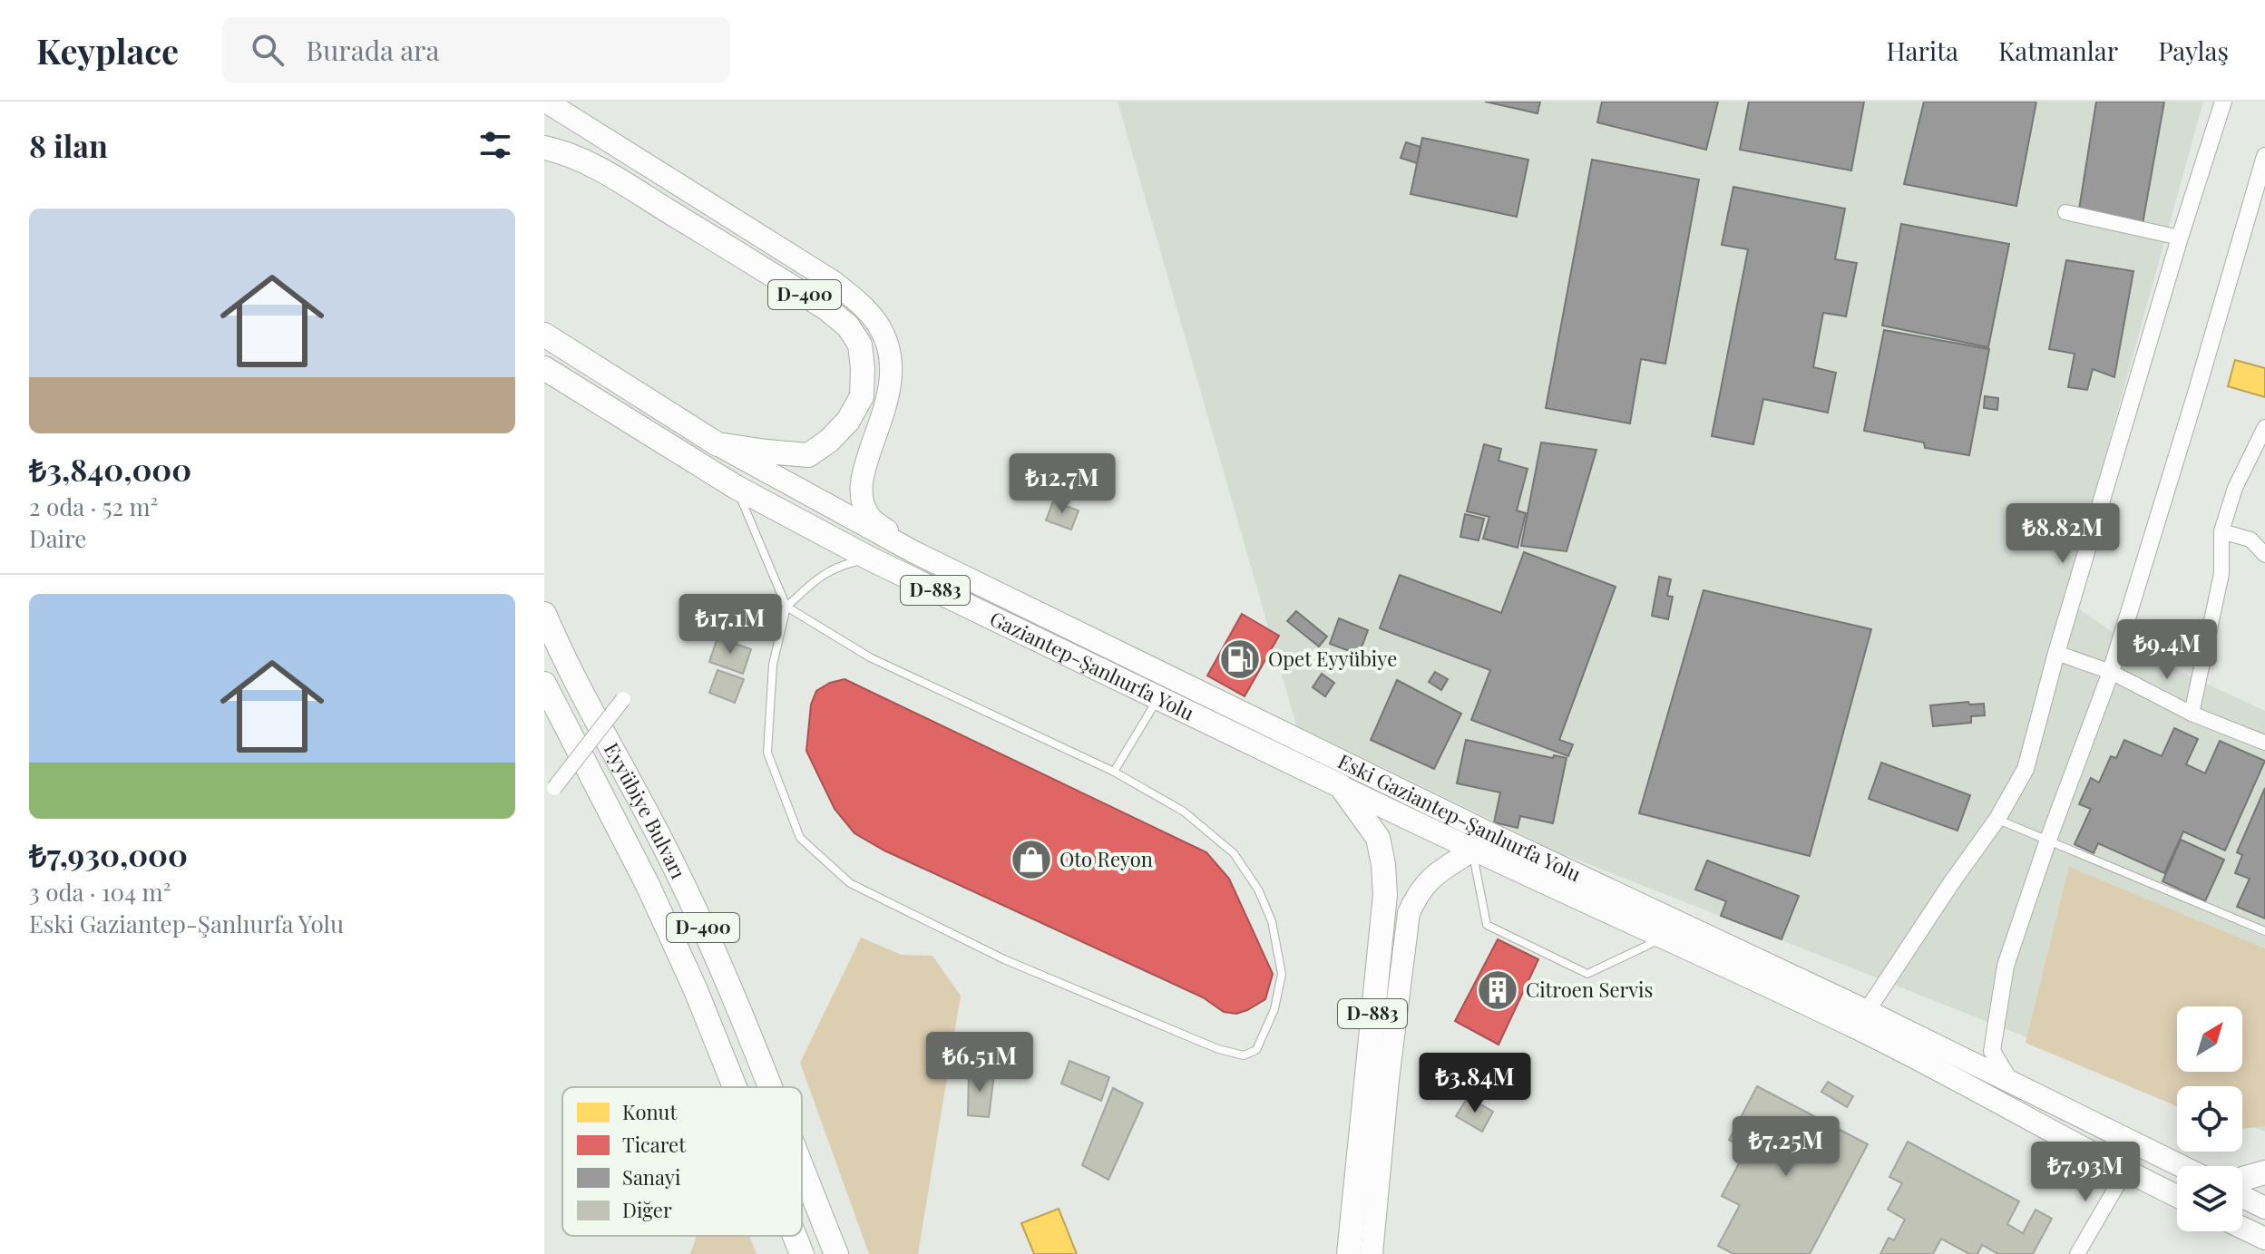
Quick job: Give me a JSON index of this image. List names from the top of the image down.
{
  "streets": {
    "highway": [
      "D-400",
      "D-883",
      "Gaziantep-Şanlıurfa Yolu",
      "Eyyübiye Bulvarı"
    ],
    "main road": ["Eski Gaziantep-Şanlıurfa Yolu"]
  },
  "crossings": [
    ["D-400", "Eyyübiye Bulvarı"],
    ["D-400", "Eski Gaziantep-Şanlıurfa Yolu"],
    ["D-883", "Gaziantep-Şanlıurfa Yolu"],
    ["D-883", "Eski Gaziantep-Şanlıurfa Yolu"],
    ["Gaziantep-Şanlıurfa Yolu", "Eski Gaziantep-Şanlıurfa Yolu"]
  ],
  "places": {
    "fuel station": ["Opet Eyyübiye"],
    "shop": ["Oto Reyon"],
    "building": ["Citroen Servis"]
  },
  "legend": [
    "Konut",
    "Ticaret",
    "Sanayi",
    "Diğer"
  ],
  "north": "top right",
  "page": {
    "header": "Keyplace",
    "search": "Burada ara",
    "nav": ["Harita", "Katmanlar", "Paylaş"],
    "heading": "8 ilan",
    "list": [
      {
        "name": "₺3,840,000",
        "note": "2 oda · 52 m² · Daire"
      },
      {
        "name": "₺7,930,000",
        "note": "3 oda · 104 m² · Eski Gaziantep-Şanlıurfa Yolu"
      }
    ],
    "price": [
      "₺12.7M",
      "₺8.82M",
      "₺17.1M",
      "₺9.4M",
      "₺6.51M",
      "₺3.84M",
      "₺7.25M",
      "₺7.93M"
    ]
  }
}
